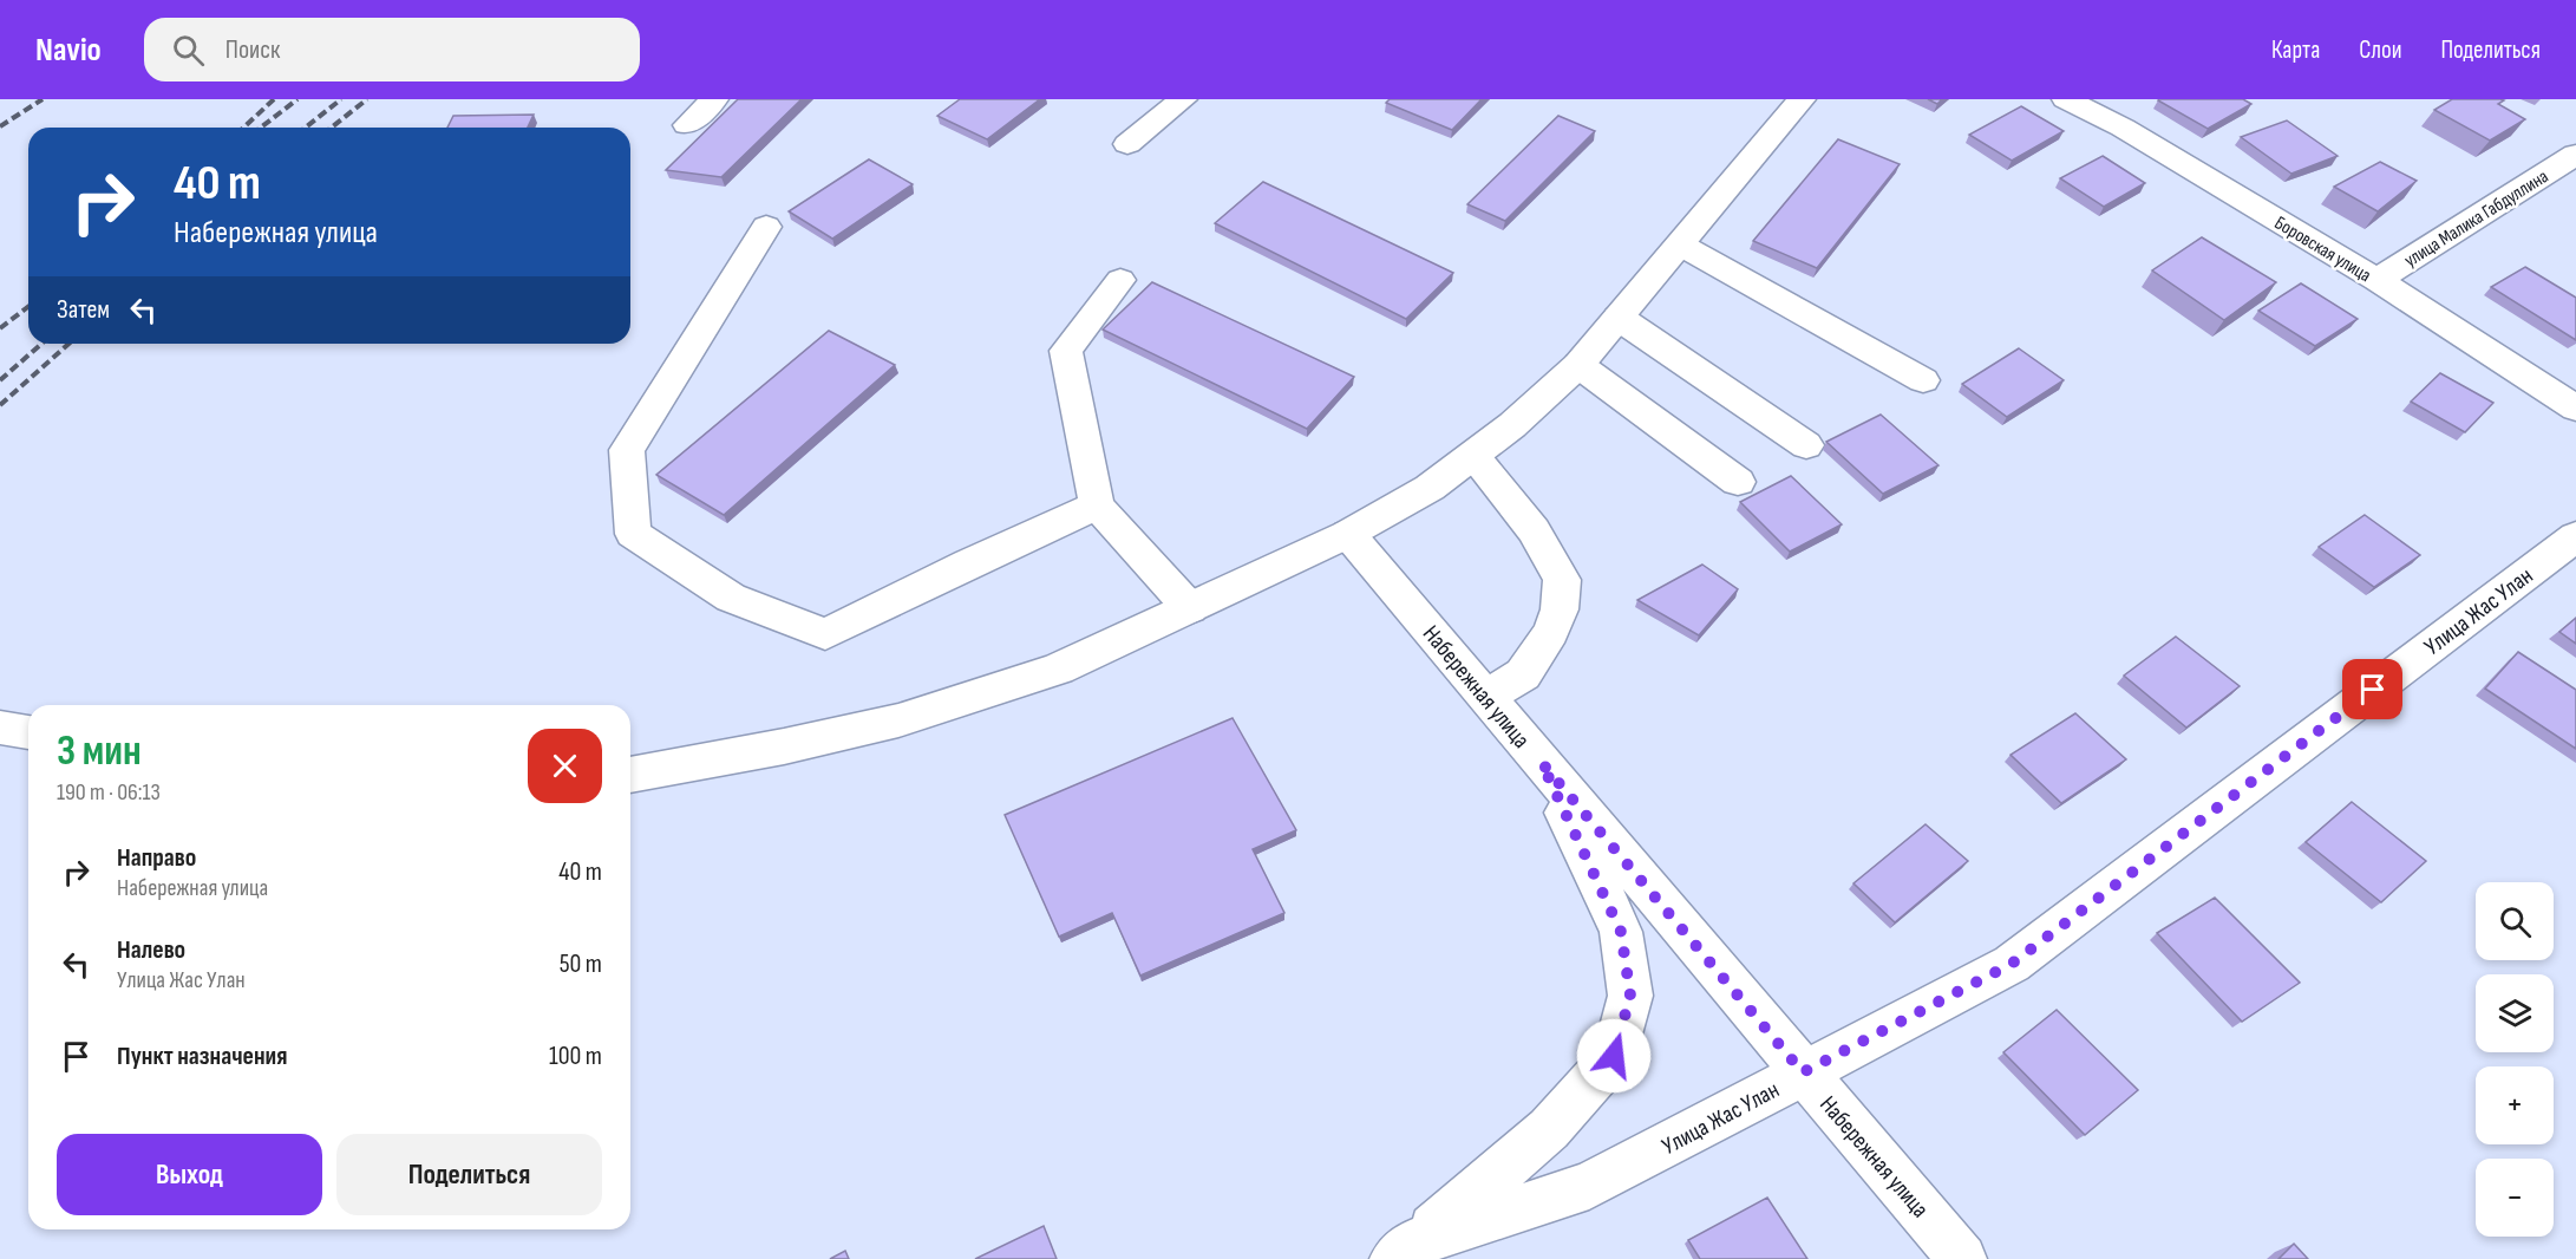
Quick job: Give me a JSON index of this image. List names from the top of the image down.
{
  "streets": {
    "street": [
      "улица Малика Габдуллина",
      "Боровская улица",
      "Улица Жас Улан",
      "Набережная улица"
    ]
  },
  "crossings": [
    ["улица Малика Габдуллина", "Боровская улица"],
    ["Улица Жас Улан", "Набережная улица"]
  ],
  "page": {
    "header": "Navio",
    "search": "Поиск",
    "nav": ["Карта", "Слои", "Поделиться"],
    "turn": ["40 m", "Набережная улица"],
    "then": "Затем",
    "heading": ["3 мин", "190 m · 06:13"],
    "list": [
      {
        "name": "Направо",
        "note": "Набережная улица",
        "value": "40 m"
      },
      {
        "name": "Налево",
        "note": "Улица Жас Улан",
        "value": "50 m"
      },
      {
        "name": "Пункт назначения",
        "value": "100 m"
      }
    ],
    "map_buttons": ["+", "−"],
    "buttons": ["Выход", "Поделиться"]
  }
}
